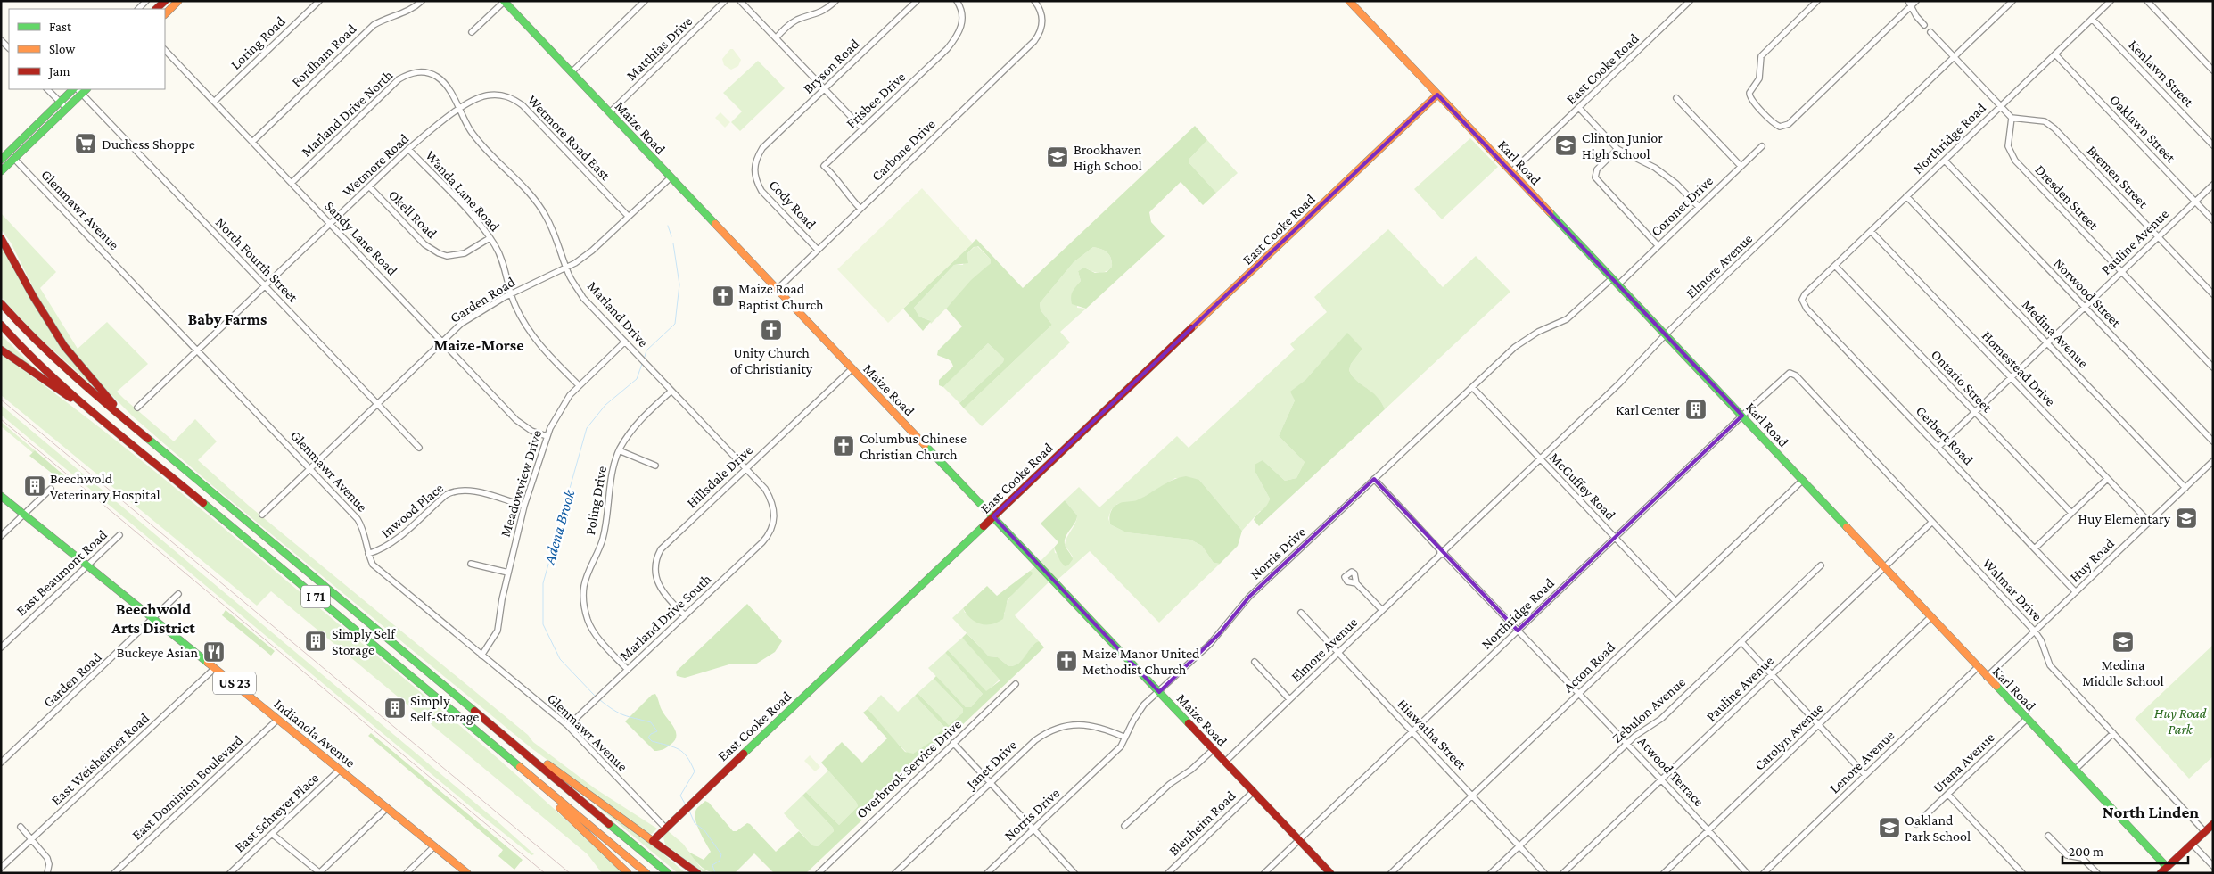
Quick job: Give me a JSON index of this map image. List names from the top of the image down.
{
  "streets": {
    "main road": [
      "East Cooke Road",
      "Maize Road",
      "Karl Road",
      "I 71",
      "US 23",
      "Indianola Avenue"
    ],
    "street": [
      "Loring Road",
      "Matthias Drive",
      "Fordham Road",
      "Bryson Road",
      "Kenlawn Street",
      "Frisbee Drive",
      "Marland Drive North",
      "Oaklawn Street",
      "Wetmore Road East",
      "Northridge Road",
      "Carbone Drive",
      "Wetmore Road",
      "Bremen Street",
      "Wanda Lane Road",
      "Dresden Street",
      "Cody Road",
      "Coronet Drive",
      "Glenmawr Avenue",
      "Okell Road",
      "Sandy Lane Road",
      "Pauline Avenue",
      "North Fourth Street",
      "Elmore Avenue",
      "Norwood Street",
      "Garden Road",
      "Marland Drive",
      "Medina Avenue",
      "Homestead Drive",
      "Ontario Street",
      "Gerbert Road",
      "Hillsdale Drive",
      "Meadowview Drive",
      "McGuffey Road",
      "Poling Drive",
      "Inwood Place",
      "Norris Drive",
      "Huy Road",
      "East Beaumont Road",
      "Walmar Drive",
      "Marland Drive South",
      "Acton Road",
      "Zebulon Avenue",
      "Hiawatha Street",
      "Carolyn Avenue",
      "East Weisheimer Road",
      "Lenore Avenue",
      "Urana Avenue",
      "Janet Drive",
      "Overbrook Service Drive",
      "Atwood Terrace",
      "East Dominion Boulevard",
      "East Schreyer Place",
      "Blenheim Road"
    ]
  },
  "crossings": [
    ["Loring Road", "Sandy Lane Road"],
    ["Matthias Drive", "Maize Road"],
    ["Fordham Road", "Sandy Lane Road"],
    ["Bryson Road", "Cody Road"],
    ["East Cooke Road", "Maize Road"],
    ["East Cooke Road", "Karl Road"],
    ["East Cooke Road", "Glenmawr Avenue"],
    ["Kenlawn Street", "Northridge Road"],
    ["Frisbee Drive", "Carbone Drive"],
    ["Marland Drive North", "Wetmore Road East"],
    ["Marland Drive North", "Wetmore Road"],
    ["Marland Drive North", "Sandy Lane Road"],
    ["Marland Drive North", "Marland Drive"],
    ["Maize Road", "Northridge Road"],
    ["Maize Road", "Carbone Drive"],
    ["Maize Road", "Elmore Avenue"],
    ["Maize Road", "Garden Road"],
    ["Maize Road", "Hillsdale Drive"],
    ["Maize Road", "Norris Drive"],
    ["Maize Road", "Blenheim Road"],
    ["Oaklawn Street", "Northridge Road"],
    ["Oaklawn Street", "Pauline Avenue"],
    ["Wetmore Road East", "Wetmore Road"],
    ["Wetmore Road East", "Garden Road"],
    ["Wetmore Road East", "Marland Drive"],
    ["Northridge Road", "Karl Road"],
    ["Northridge Road", "Norwood Street"],
    ["Northridge Road", "Medina Avenue"],
    ["Northridge Road", "Homestead Drive"],
    ["Northridge Road", "Ontario Street"],
    ["Northridge Road", "Gerbert Road"],
    ["Northridge Road", "McGuffey Road"],
    ["Northridge Road", "Walmar Drive"],
    ["Northridge Road", "Hiawatha Street"],
    ["Northridge Road", "Atwood Terrace"],
    ["Carbone Drive", "Cody Road"],
    ["Karl Road", "Coronet Drive"],
    ["Karl Road", "Pauline Avenue"],
    ["Karl Road", "Elmore Avenue"],
    ["Karl Road", "Norris Drive"],
    ["Karl Road", "Huy Road"],
    ["Karl Road", "Acton Road"],
    ["Karl Road", "Carolyn Avenue"],
    ["Karl Road", "Lenore Avenue"],
    ["Karl Road", "Urana Avenue"],
    ["Wetmore Road", "Wanda Lane Road"],
    ["Wetmore Road", "Glenmawr Avenue"],
    ["Wetmore Road", "Okell Road"],
    ["Wetmore Road", "Sandy Lane Road"],
    ["Wetmore Road", "North Fourth Street"],
    ["Wetmore Road", "Marland Drive"],
    ["Bremen Street", "Dresden Street"],
    ["Bremen Street", "Pauline Avenue"],
    ["Wanda Lane Road", "Okell Road"],
    ["Wanda Lane Road", "Garden Road"],
    ["Wanda Lane Road", "Meadowview Drive"],
    ["Dresden Street", "Pauline Avenue"],
    ["Glenmawr Avenue", "Garden Road"],
    ["Glenmawr Avenue", "Meadowview Drive"],
    ["Glenmawr Avenue", "Inwood Place"],
    ["Glenmawr Avenue", "Marland Drive South"],
    ["Sandy Lane Road", "Garden Road"],
    ["Sandy Lane Road", "Meadowview Drive"],
    ["Pauline Avenue", "Norwood Street"],
    ["Pauline Avenue", "Medina Avenue"],
    ["Pauline Avenue", "Homestead Drive"],
    ["Pauline Avenue", "Ontario Street"],
    ["Pauline Avenue", "Gerbert Road"],
    ["Pauline Avenue", "Walmar Drive"],
    ["Pauline Avenue", "Atwood Terrace"],
    ["North Fourth Street", "Garden Road"],
    ["Elmore Avenue", "McGuffey Road"],
    ["Elmore Avenue", "Hiawatha Street"],
    ["Elmore Avenue", "Atwood Terrace"],
    ["Garden Road", "Marland Drive"],
    ["Garden Road", "Indianola Avenue"],
    ["Marland Drive", "Hillsdale Drive"],
    ["Marland Drive", "Meadowview Drive"],
    ["Marland Drive", "Poling Drive"],
    ["Marland Drive", "Marland Drive South"],
    ["Medina Avenue", "Huy Road"],
    ["Homestead Drive", "Huy Road"],
    ["Gerbert Road", "Huy Road"],
    ["Hillsdale Drive", "Marland Drive South"],
    ["Meadowview Drive", "Inwood Place"],
    ["McGuffey Road", "Norris Drive"],
    ["McGuffey Road", "Acton Road"],
    ["Poling Drive", "Marland Drive South"],
    ["Norris Drive", "Janet Drive"],
    ["Norris Drive", "Atwood Terrace"],
    ["Huy Road", "Walmar Drive"],
    ["East Beaumont Road", "Indianola Avenue"],
    ["Acton Road", "Hiawatha Street"],
    ["Acton Road", "Atwood Terrace"],
    ["Zebulon Avenue", "Hiawatha Street"],
    ["Zebulon Avenue", "Atwood Terrace"],
    ["Indianola Avenue", "East Weisheimer Road"],
    ["Indianola Avenue", "East Dominion Boulevard"],
    ["Indianola Avenue", "East Schreyer Place"],
    ["Carolyn Avenue", "Atwood Terrace"]
  ],
  "districts": [
    "Baby Farms",
    "Maize-Morse",
    "Beechwold Arts District",
    "North Linden"
  ],
  "water": ["Adena Brook"],
  "parks": ["Huy Road Park"],
  "places": {
    "supermarket": ["Duchess Shoppe"],
    "school or university": [
      "Clinton Junior High School",
      "Brookhaven High School",
      "Huy Elementary",
      "Medina Middle School",
      "Oakland Park School"
    ],
    "church": [
      "Maize Road Baptist Church",
      "Unity Church of Christianity",
      "Columbus Chinese Christian Church",
      "Maize Manor United Methodist Church"
    ],
    "building": [
      "Karl Center",
      "Beechwold Veterinary Hospital",
      "Simply Self Storage",
      "Simply Self-Storage"
    ],
    "restaurant": ["Buckeye Asian"]
  },
  "legend": ["Fast", "Slow", "Jam"],
  "scale_bar": "200 m"
}
